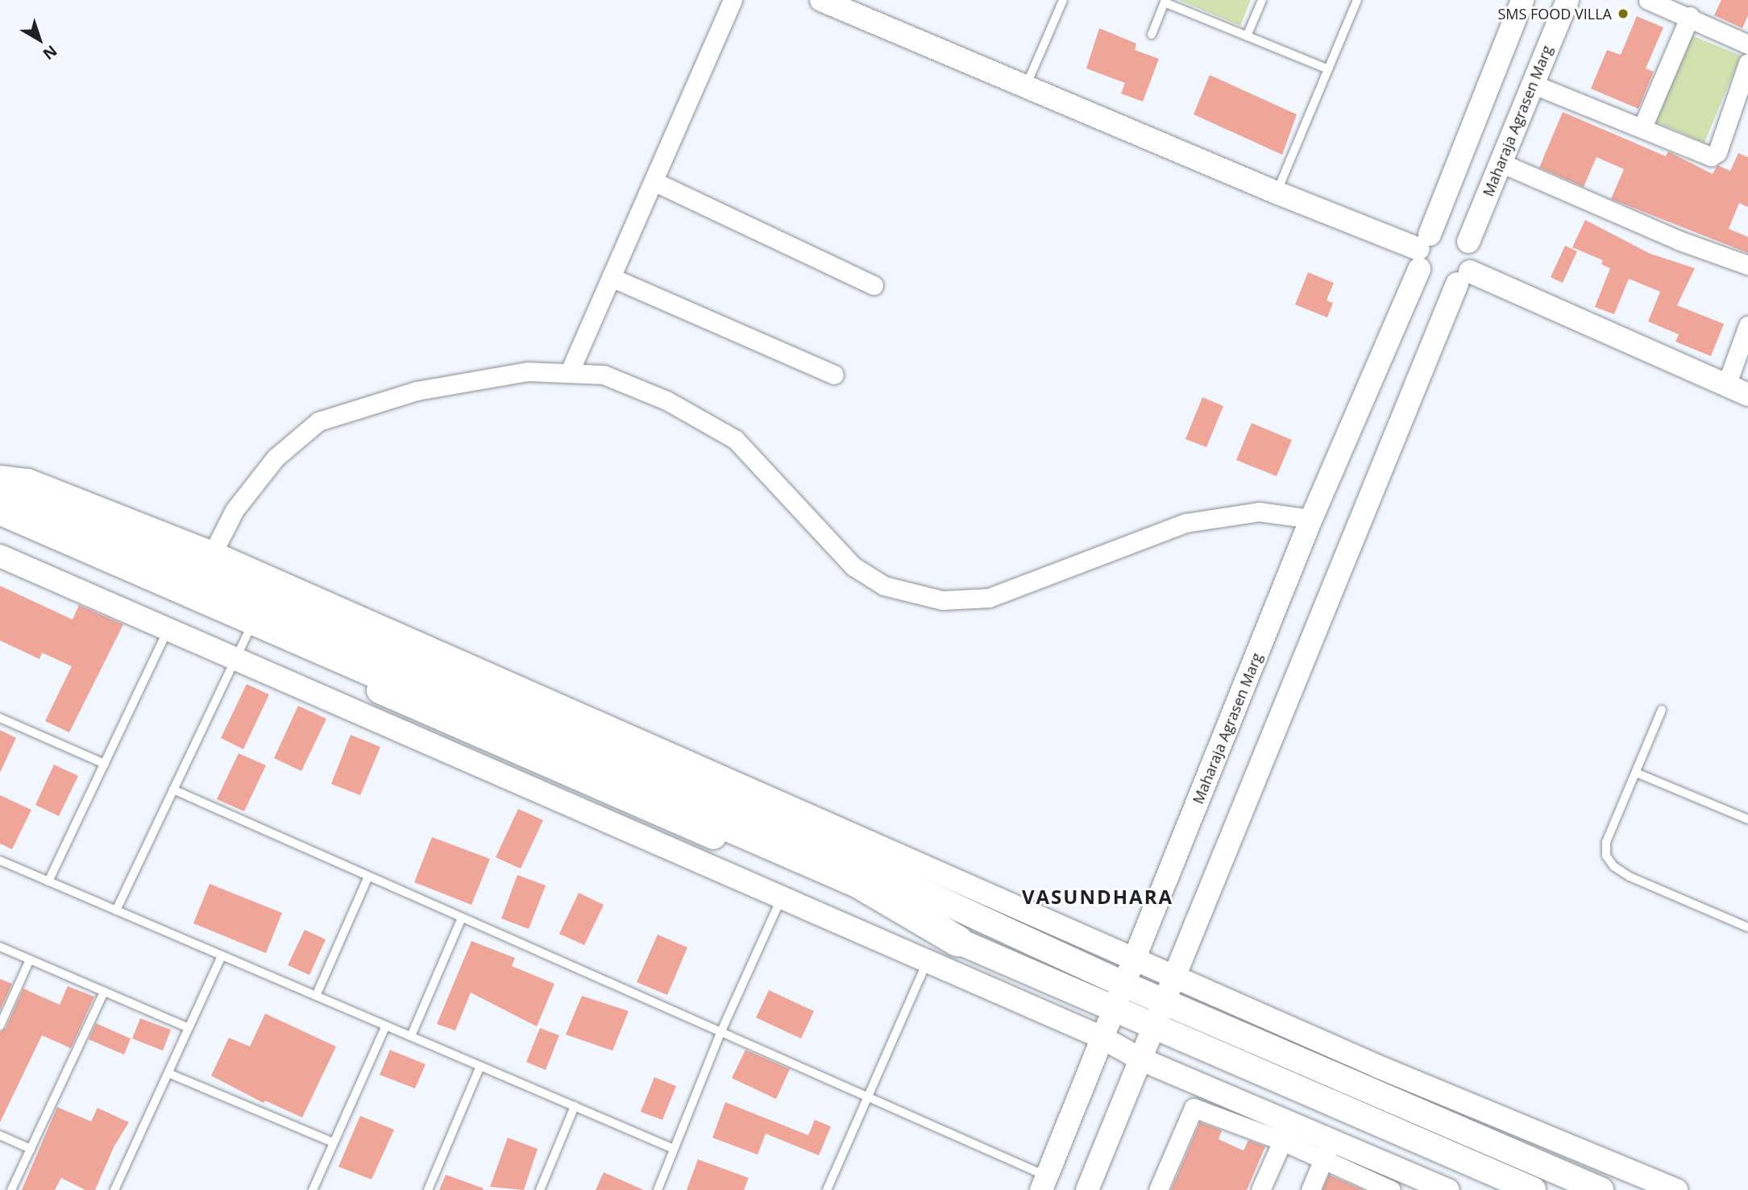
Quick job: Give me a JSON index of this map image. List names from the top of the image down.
{
  "streets": {
    "street": ["Maharaja Agrasen Marg"]
  },
  "districts": ["VASUNDHARA"],
  "places": ["SMS FOOD VILLA"],
  "north": "bottom right"
}
